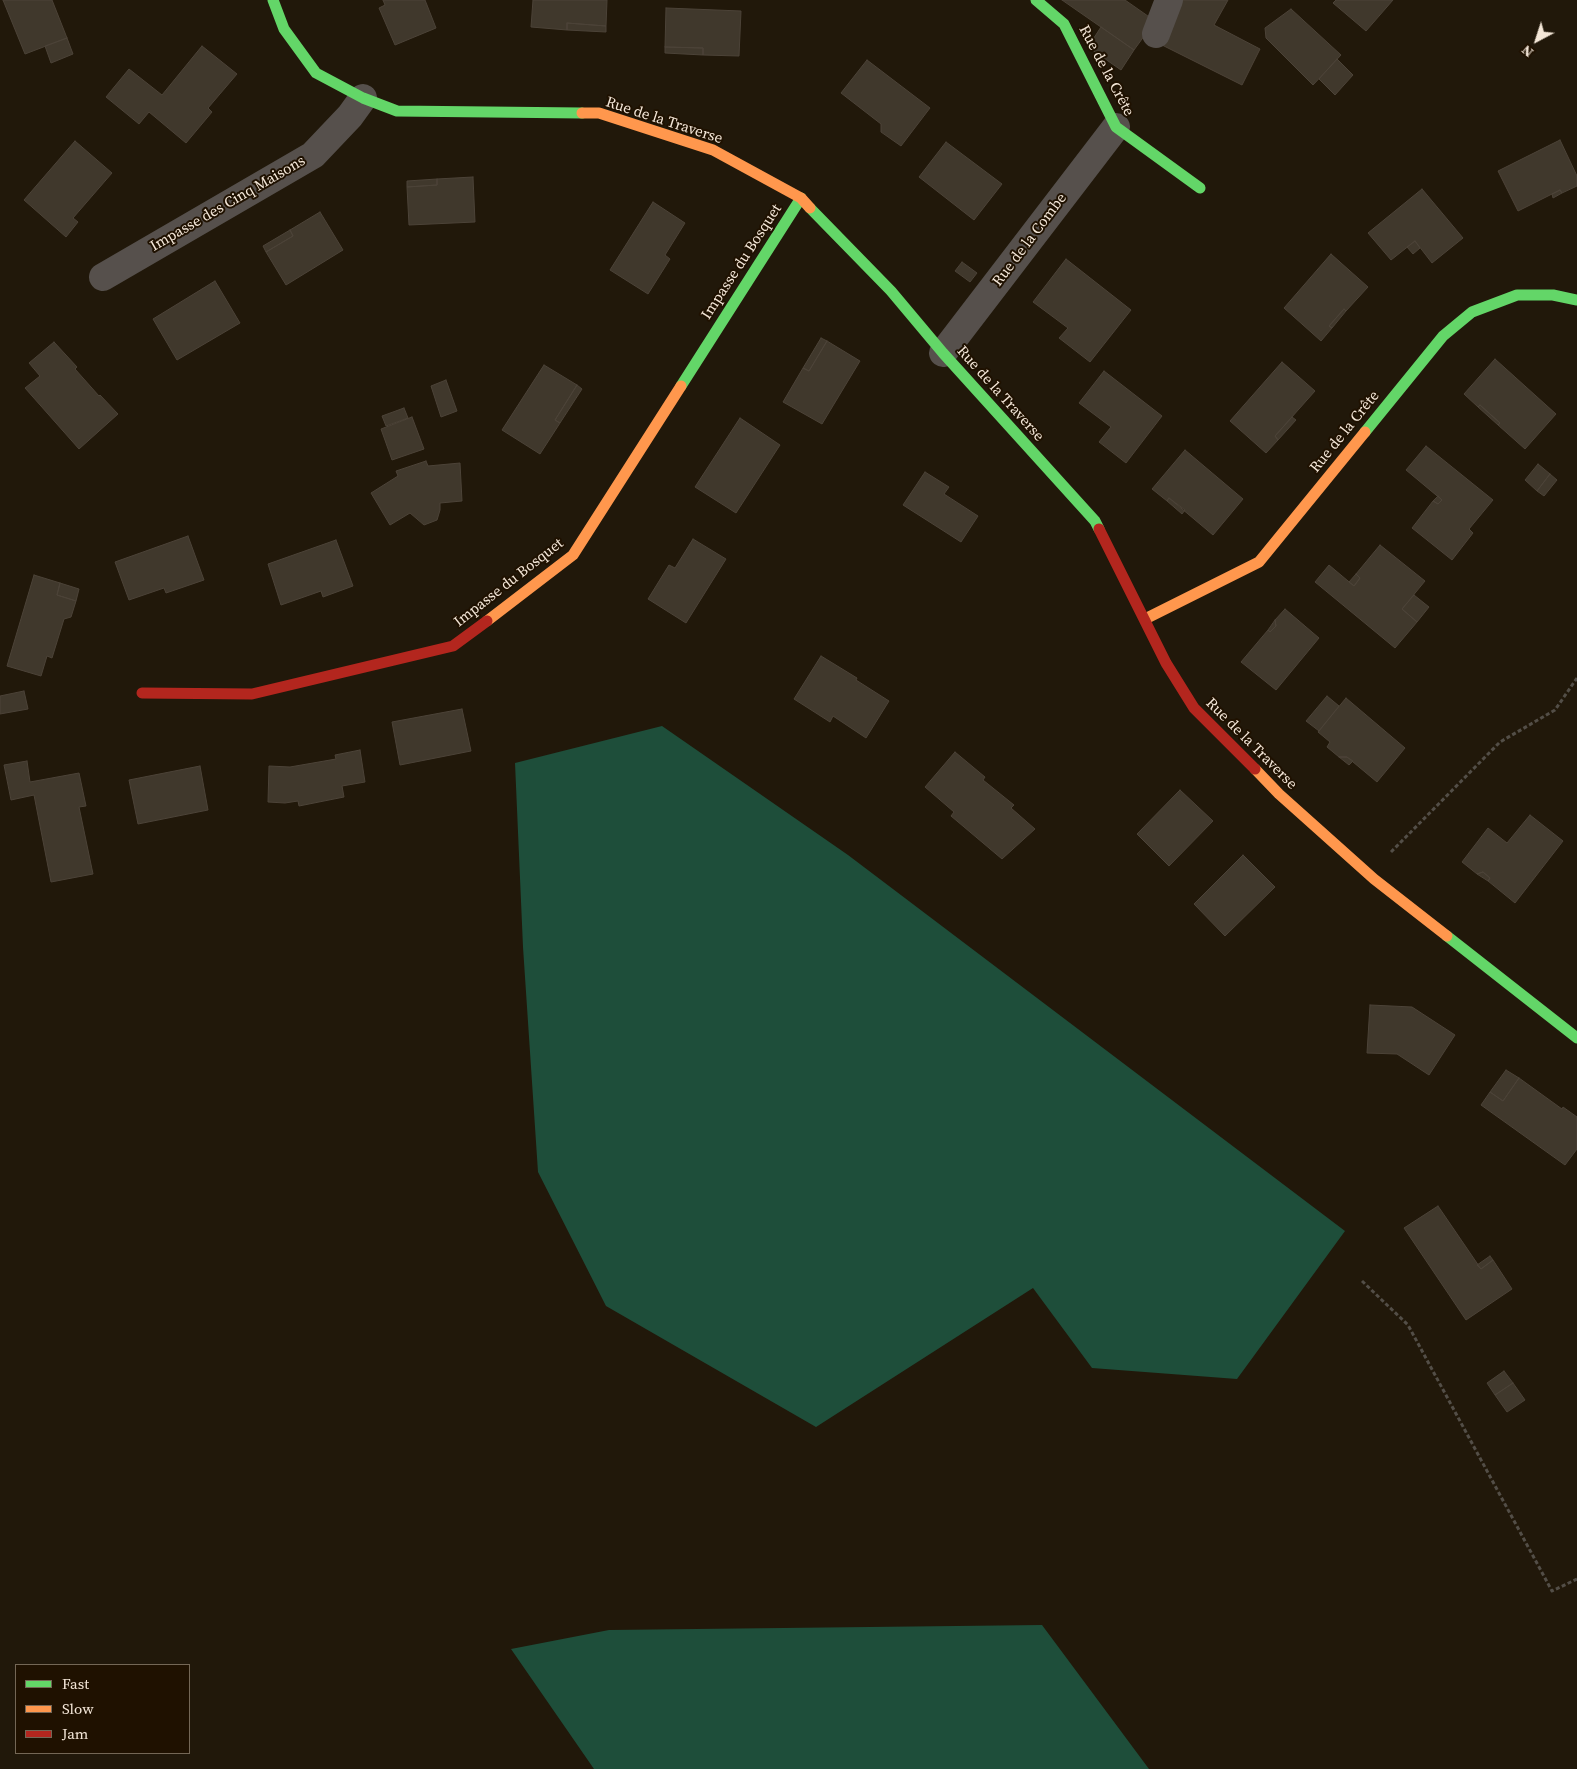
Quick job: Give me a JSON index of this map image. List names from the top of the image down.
{
  "streets": {
    "street": [
      "Rue de la Crête",
      "Rue de la Traverse",
      "Impasse des Cinq Maisons",
      "Rue de la Combe",
      "Impasse du Bosquet"
    ]
  },
  "crossings": [
    ["Rue de la Crête", "Rue de la Traverse"],
    ["Rue de la Crête", "Rue de la Combe"],
    ["Rue de la Traverse", "Impasse des Cinq Maisons"],
    ["Rue de la Traverse", "Rue de la Combe"],
    ["Rue de la Traverse", "Impasse du Bosquet"]
  ],
  "legend": ["Fast", "Slow", "Jam"],
  "north": "bottom left"
}
